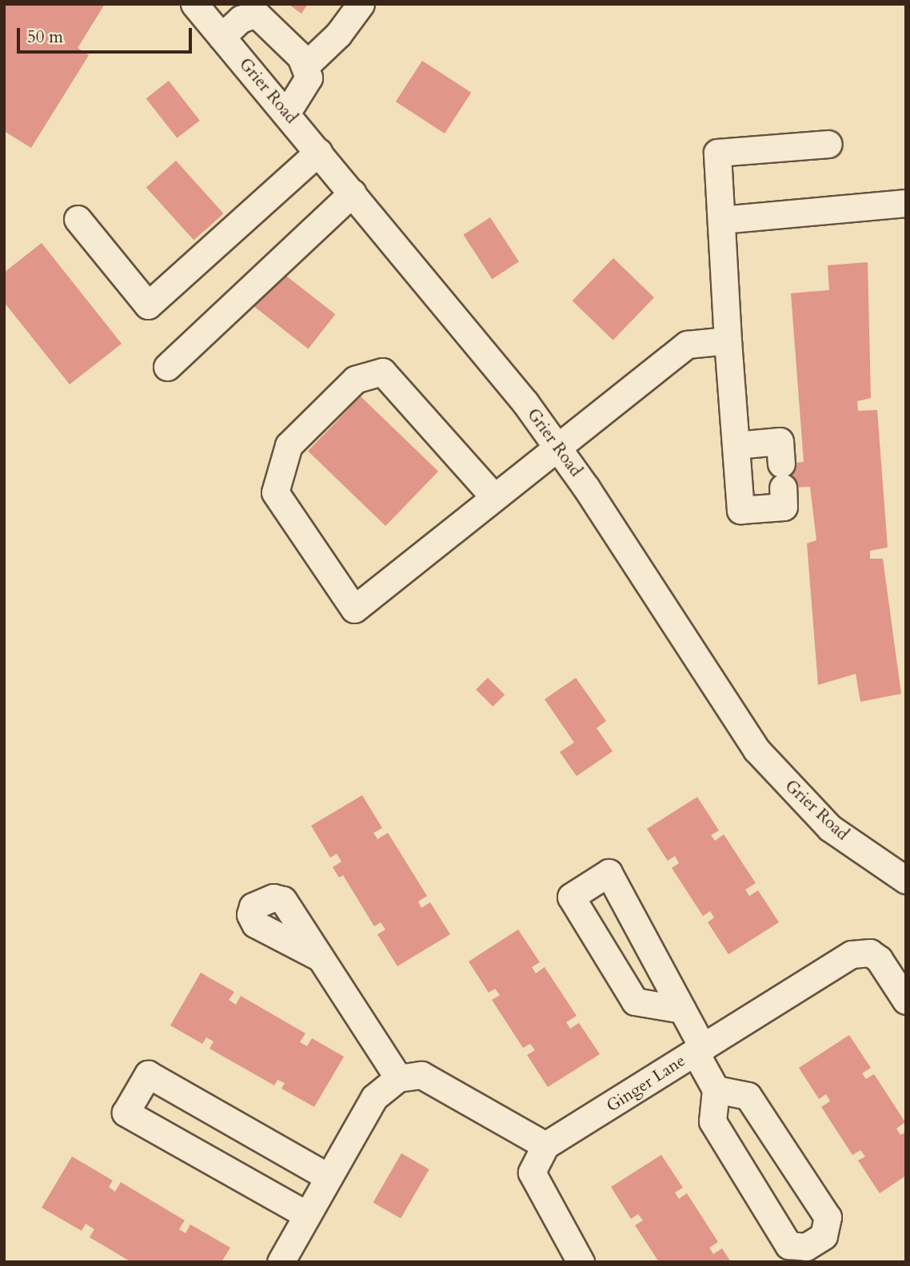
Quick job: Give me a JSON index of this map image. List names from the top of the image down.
{
  "streets": {
    "street": ["Grier Road", "Ginger Lane"]
  },
  "scale_bar": "50 m"
}
